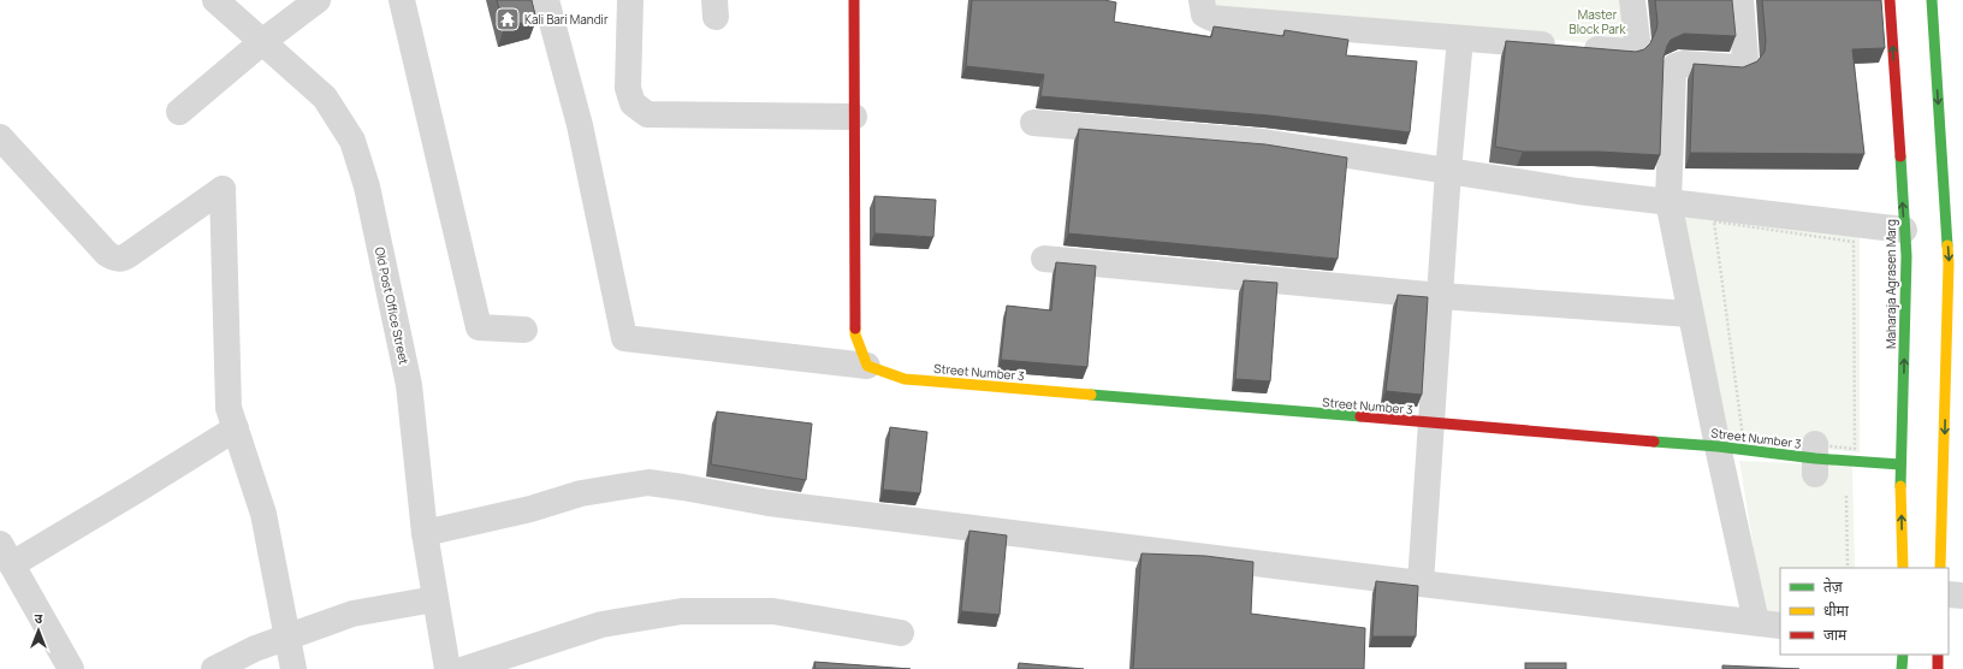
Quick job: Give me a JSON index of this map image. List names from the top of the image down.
{
  "streets": {
    "street": ["Maharaja Agrasen Marg", "Old Post Office Street", "Street Number 3"]
  },
  "crossings": [
    ["Maharaja Agrasen Marg", "Street Number 3"]
  ],
  "parks": ["Master Block Park"],
  "places": {
    "temple": ["Kali Bari Mandir"]
  },
  "legend": ["तेज़", "धीमा", "जाम"],
  "north": "top"
}
